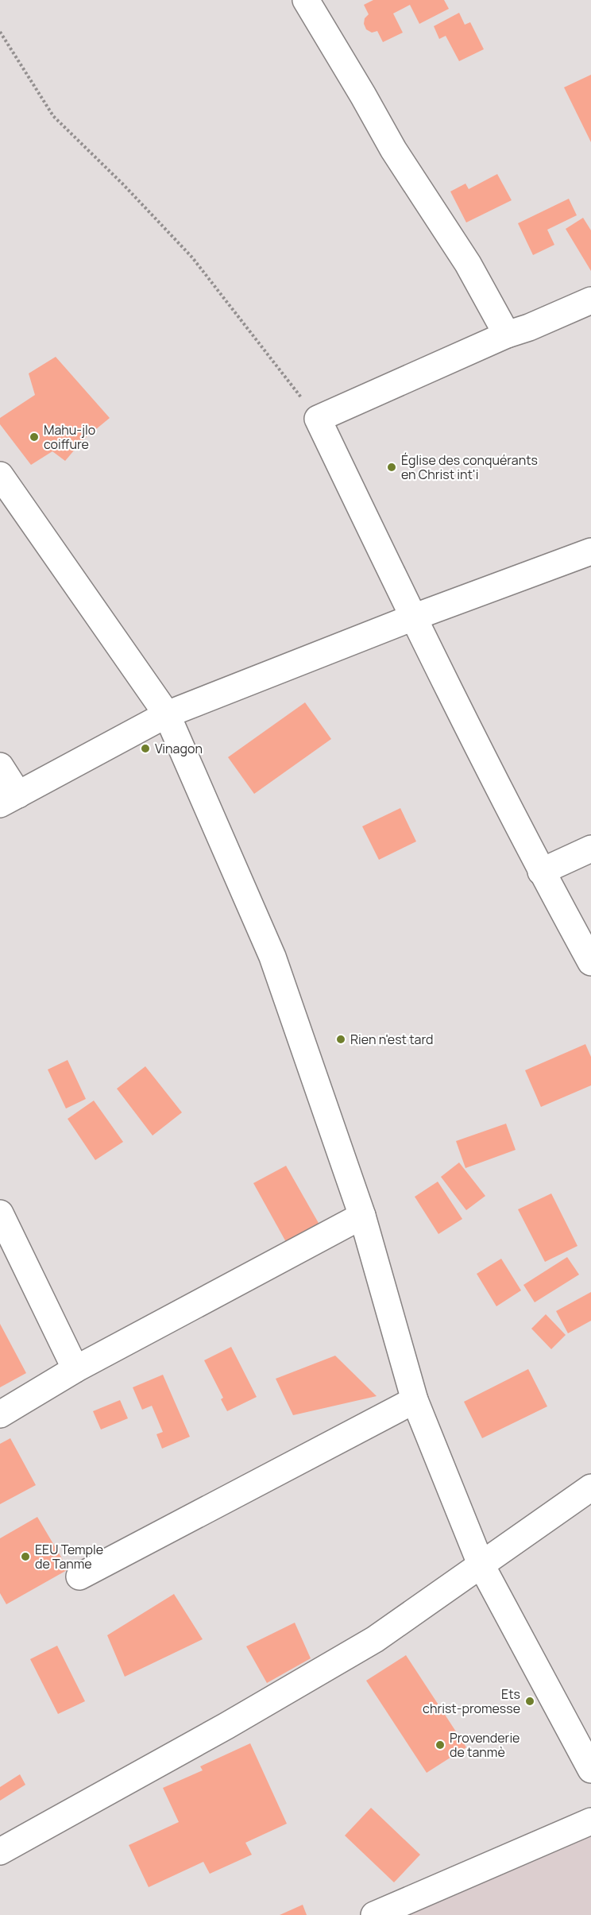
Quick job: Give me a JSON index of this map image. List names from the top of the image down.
{
  "places": [
    "Mahu-jlo coiffure",
    "Église des conquérants en Christ int'i",
    "Vinagon",
    "Rien n'est tard",
    "EEU Temple de Tanme",
    "Ets christ-promesse",
    "Provenderie de tanmè"
  ]
}
